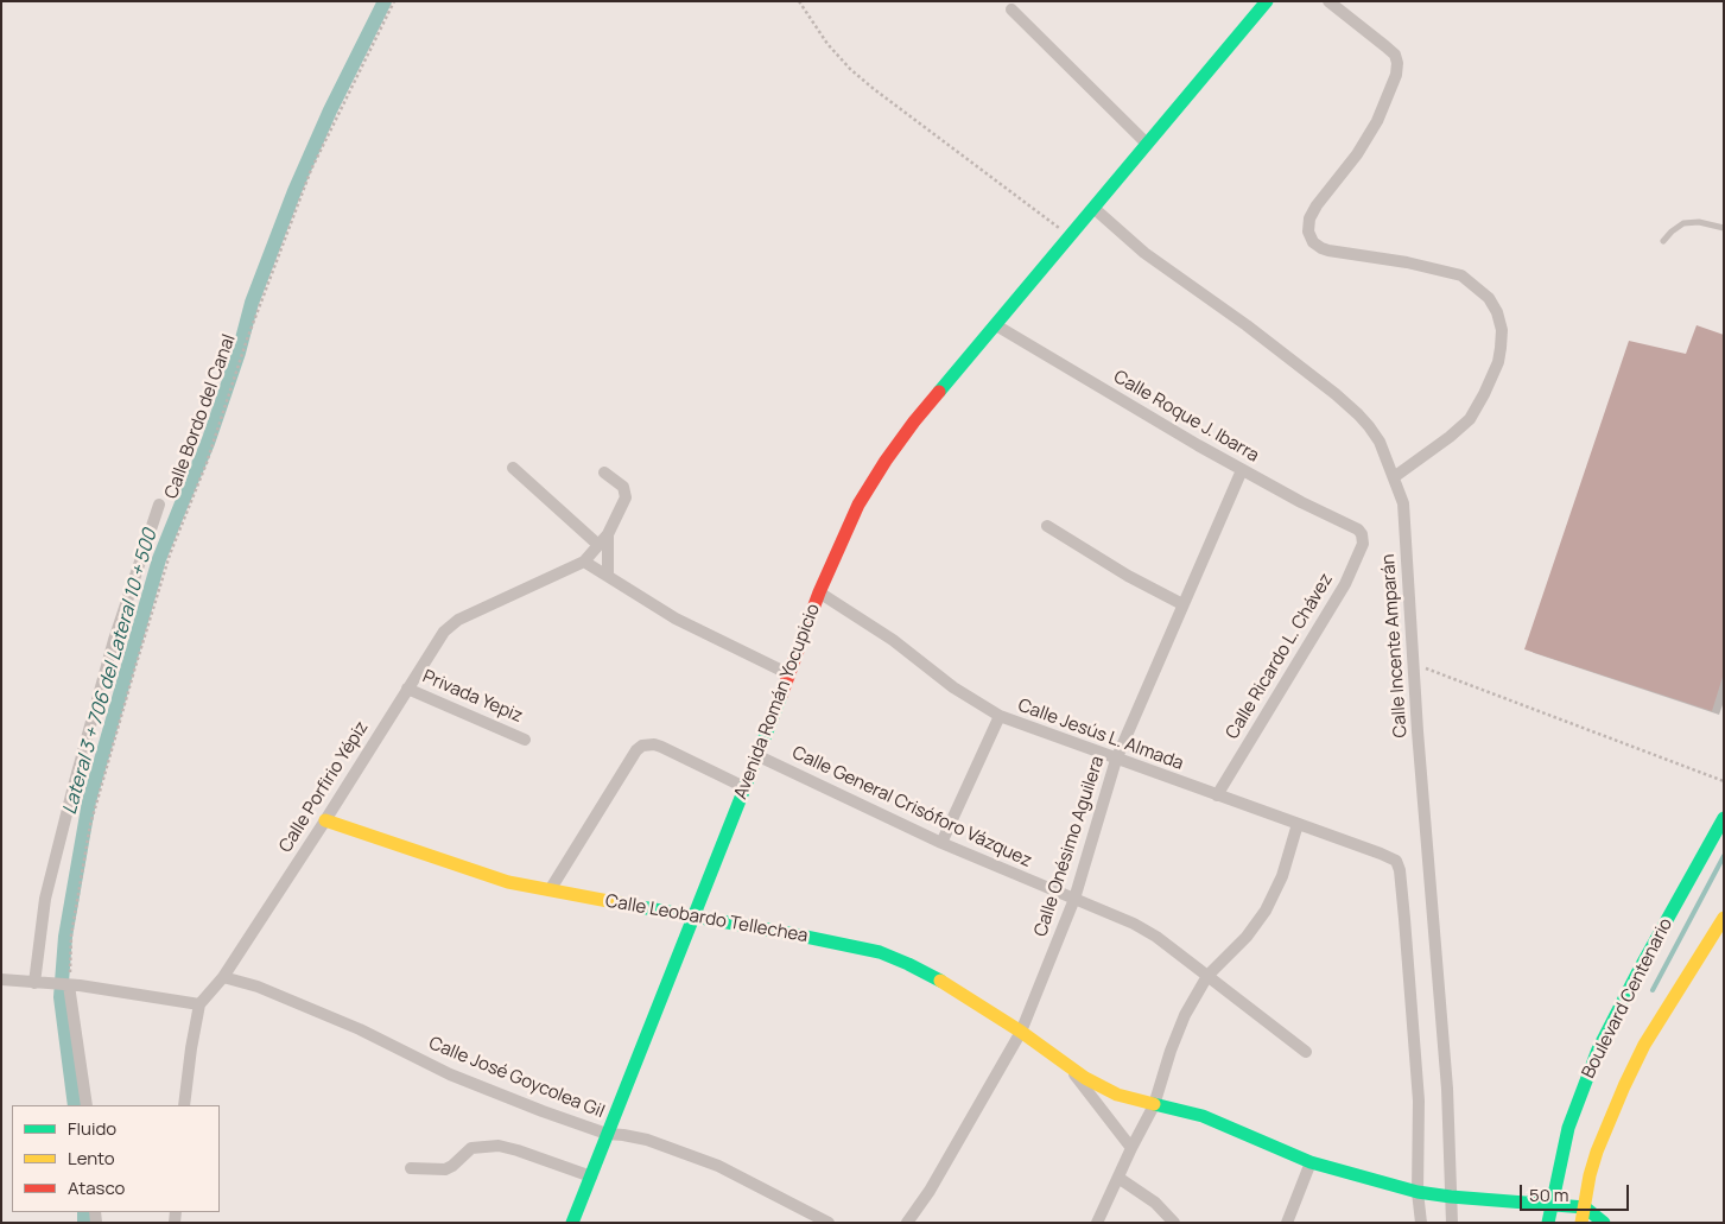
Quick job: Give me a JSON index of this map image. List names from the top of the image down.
{
  "streets": {
    "street": [
      "Calle Roque J. Ibarra",
      "Calle Incente Amparán",
      "Calle Ricardo L. Chávez",
      "Privada Yepiz",
      "Avenida Román Yocupicio",
      "Calle Jesús L. Almada",
      "Calle Porfirio Yépiz",
      "Calle General Crisóforo Vázquez",
      "Calle Onésimo Aguilera",
      "Calle Leobardo Tellechea",
      "Boulevard Centenario",
      "Calle José Goycolea Gil"
    ],
    "path": ["Calle Bordo del Canal"]
  },
  "crossings": [
    ["Calle Roque J. Ibarra", "Calle Ricardo L. Chávez"],
    ["Calle Roque J. Ibarra", "Avenida Román Yocupicio"],
    ["Calle Roque J. Ibarra", "Calle Onésimo Aguilera"],
    ["Calle Incente Amparán", "Avenida Román Yocupicio"],
    ["Calle Incente Amparán", "Calle Leobardo Tellechea"],
    ["Calle Ricardo L. Chávez", "Calle Jesús L. Almada"],
    ["Privada Yepiz", "Calle Porfirio Yépiz"],
    ["Avenida Román Yocupicio", "Calle Jesús L. Almada"],
    ["Avenida Román Yocupicio", "Calle General Crisóforo Vázquez"],
    ["Avenida Román Yocupicio", "Calle Leobardo Tellechea"],
    ["Avenida Román Yocupicio", "Calle José Goycolea Gil"],
    ["Calle Jesús L. Almada", "Calle Onésimo Aguilera"],
    ["Calle Jesús L. Almada", "Calle Leobardo Tellechea"],
    ["Calle Porfirio Yépiz", "Calle Leobardo Tellechea"],
    ["Calle Porfirio Yépiz", "Calle José Goycolea Gil"],
    ["Calle General Crisóforo Vázquez", "Calle Onésimo Aguilera"],
    ["Calle Onésimo Aguilera", "Calle Leobardo Tellechea"],
    ["Calle Leobardo Tellechea", "Boulevard Centenario"]
  ],
  "water": ["Lateral 3 + 706 del Lateral 10 + 500"],
  "legend": ["Fluido", "Lento", "Atasco"],
  "scale_bar": "50 m"
}
